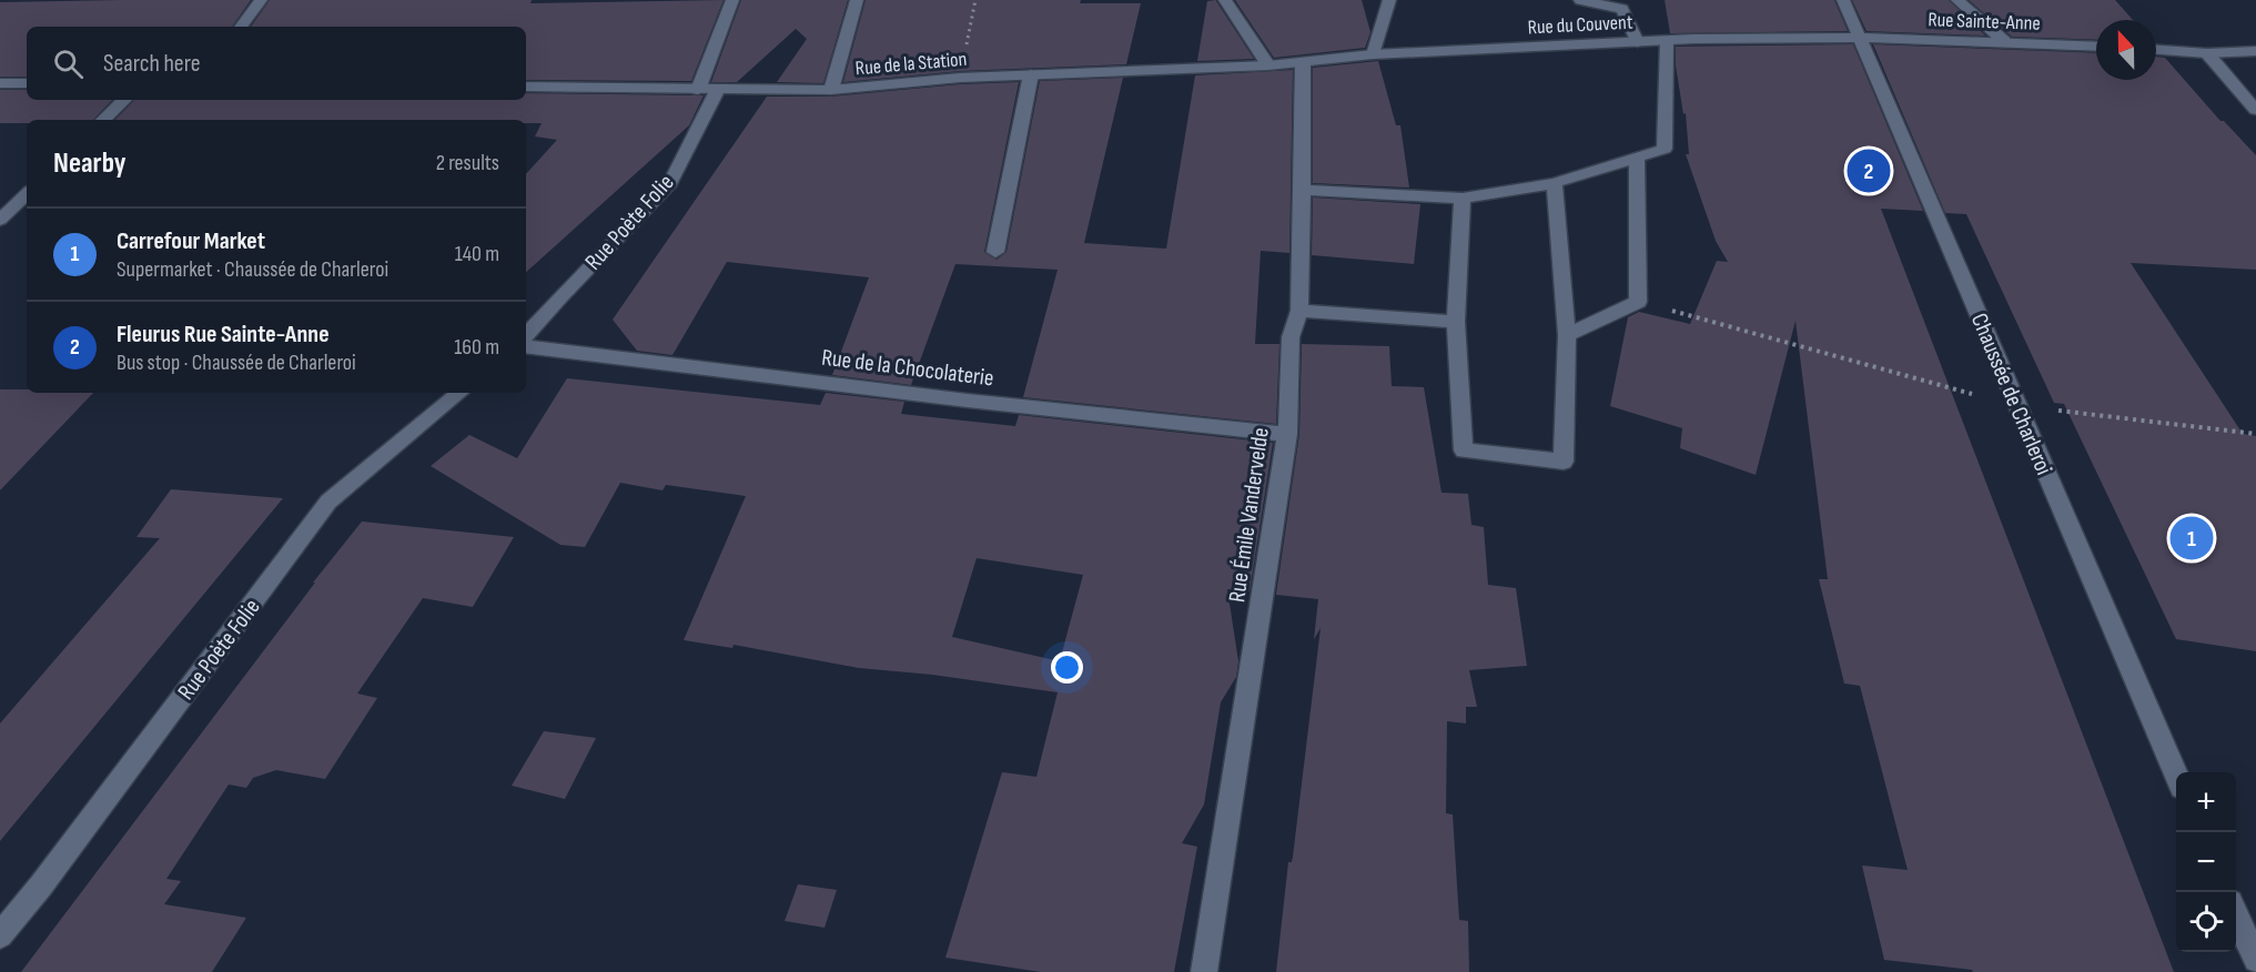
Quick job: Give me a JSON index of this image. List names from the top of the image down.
{
  "streets": {
    "street": [
      "Rue Sainte-Anne",
      "Rue du Couvent",
      "Rue de la Station",
      "Rue Poète Folie",
      "Rue de la Chocolaterie",
      "Chaussée de Charleroi",
      "Rue Émile Vandervelde"
    ]
  },
  "crossings": [
    ["Rue Sainte-Anne", "Rue du Couvent"],
    ["Rue Sainte-Anne", "Chaussée de Charleroi"],
    ["Rue du Couvent", "Rue de la Station"],
    ["Rue du Couvent", "Chaussée de Charleroi"],
    ["Rue du Couvent", "Rue Émile Vandervelde"],
    ["Rue de la Station", "Rue Poète Folie"],
    ["Rue de la Station", "Rue Émile Vandervelde"],
    ["Rue de la Chocolaterie", "Rue Émile Vandervelde"]
  ],
  "north": "top",
  "page": {
    "search": "Search here",
    "heading": ["Nearby", "2 results"],
    "pins": ["2", "1"],
    "list": [
      {
        "mark": "1",
        "name": "Carrefour Market",
        "note": "Supermarket · Chaussée de Charleroi",
        "value": "140 m"
      },
      {
        "mark": "2",
        "name": "Fleurus Rue Sainte-Anne",
        "note": "Bus stop · Chaussée de Charleroi",
        "value": "160 m"
      }
    ],
    "map_buttons": ["+", "−"]
  }
}
